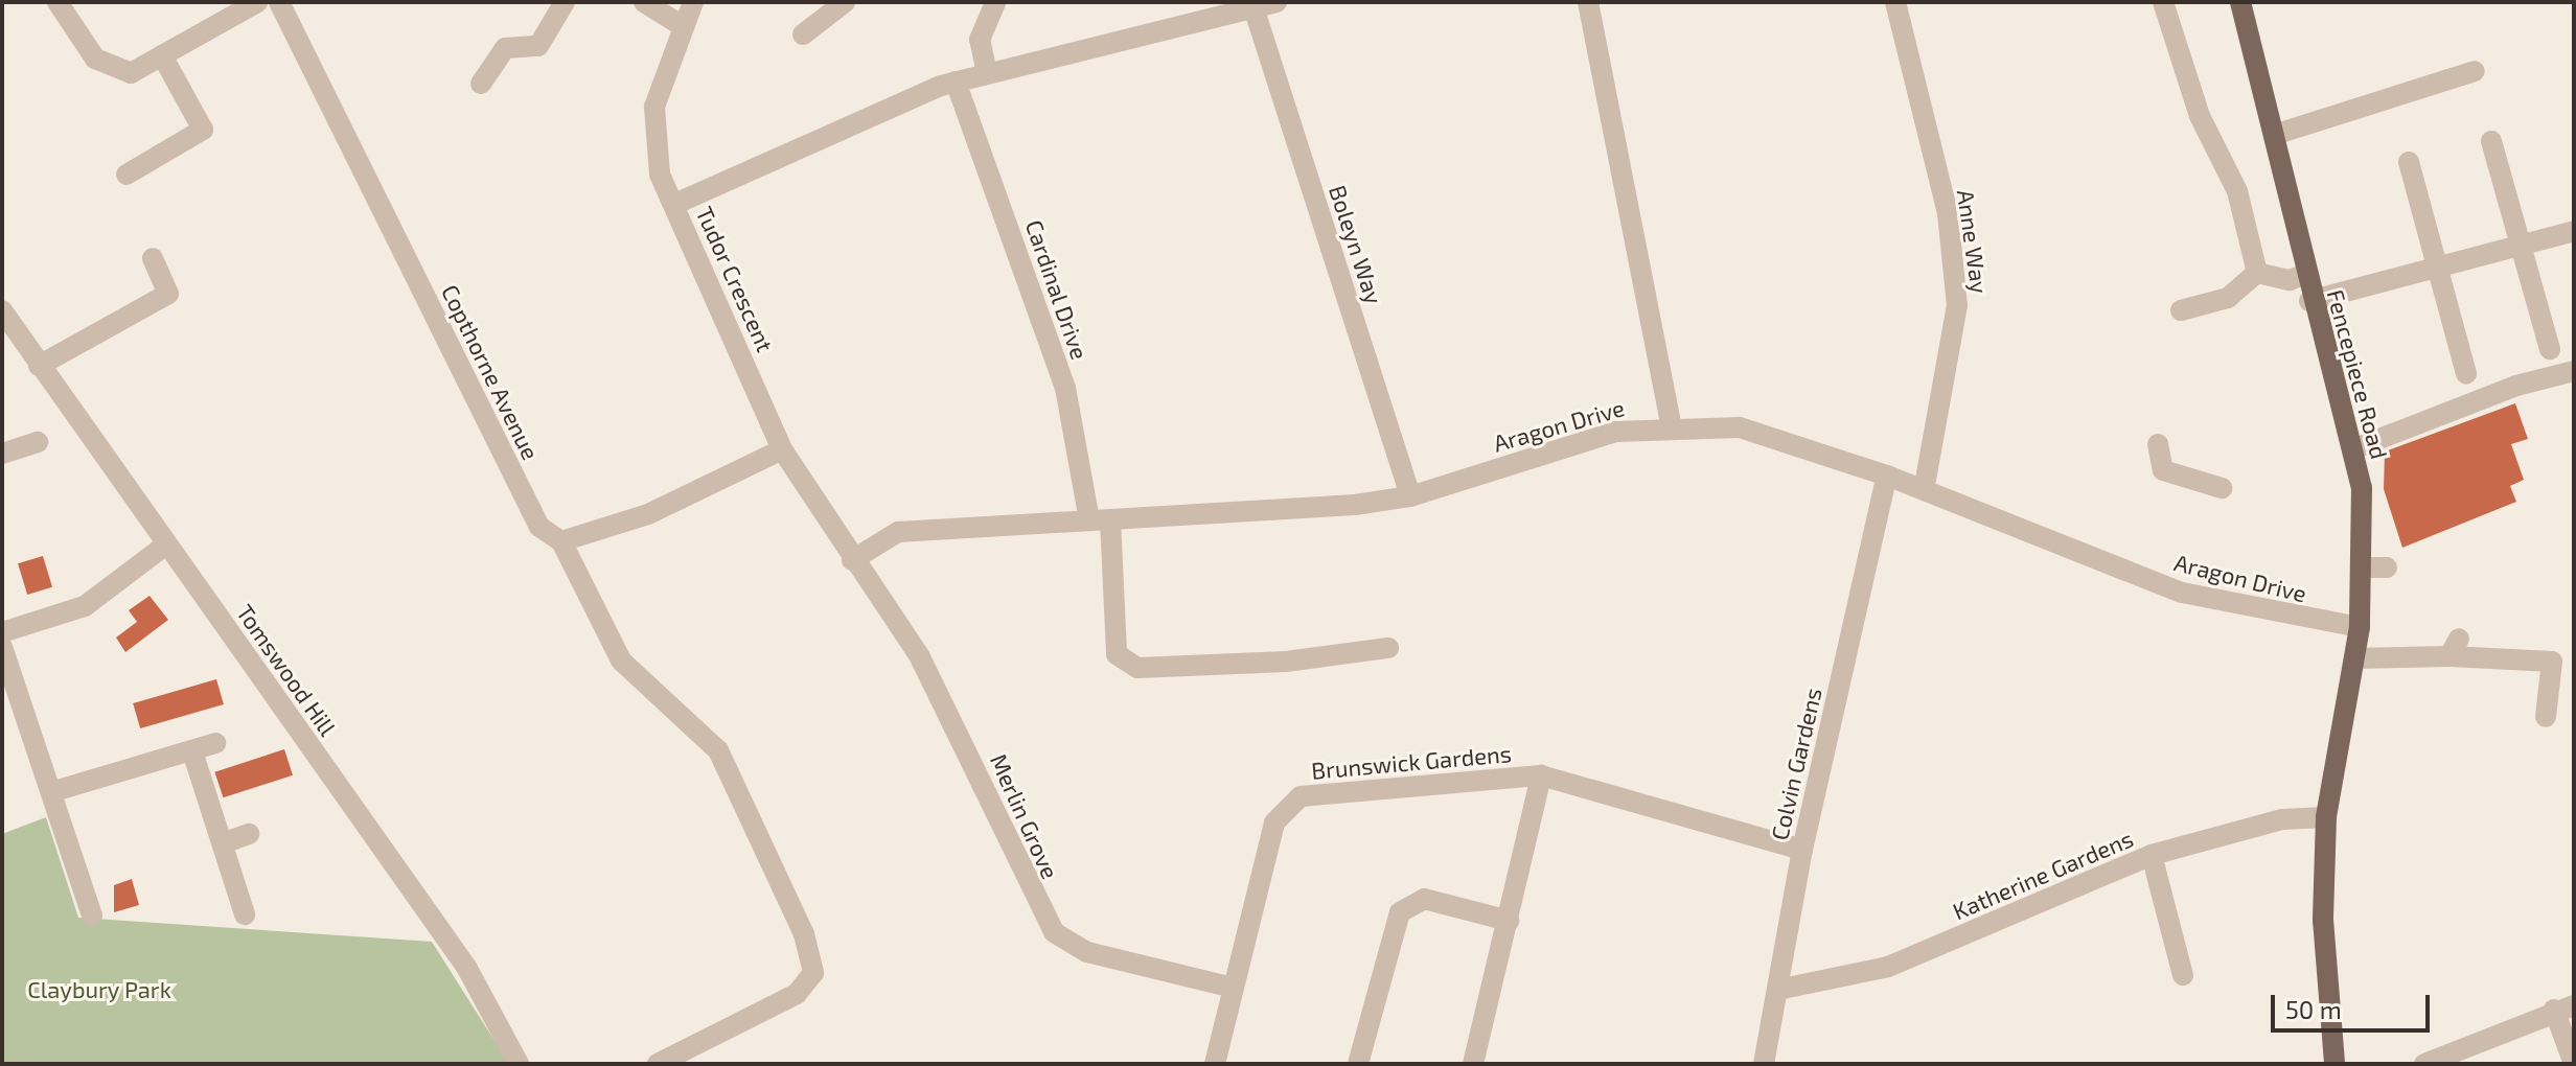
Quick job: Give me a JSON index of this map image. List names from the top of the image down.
{
  "streets": {
    "main road": ["Fencepiece Road"],
    "street": [
      "Anne Way",
      "Boleyn Way",
      "Tudor Crescent",
      "Cardinal Drive",
      "Copthorne Avenue",
      "Aragon Drive",
      "Tomswood Hill",
      "Brunswick Gardens",
      "Colvin Gardens",
      "Merlin Grove",
      "Katherine Gardens"
    ]
  },
  "crossings": [
    ["Anne Way", "Aragon Drive"],
    ["Boleyn Way", "Aragon Drive"],
    ["Tudor Crescent", "Aragon Drive"],
    ["Tudor Crescent", "Merlin Grove"],
    ["Cardinal Drive", "Aragon Drive"],
    ["Fencepiece Road", "Aragon Drive"],
    ["Fencepiece Road", "Katherine Gardens"],
    ["Aragon Drive", "Colvin Gardens"],
    ["Aragon Drive", "Merlin Grove"],
    ["Brunswick Gardens", "Colvin Gardens"],
    ["Brunswick Gardens", "Merlin Grove"],
    ["Colvin Gardens", "Katherine Gardens"]
  ],
  "parks": ["Claybury Park"],
  "scale_bar": "50 m"
}
